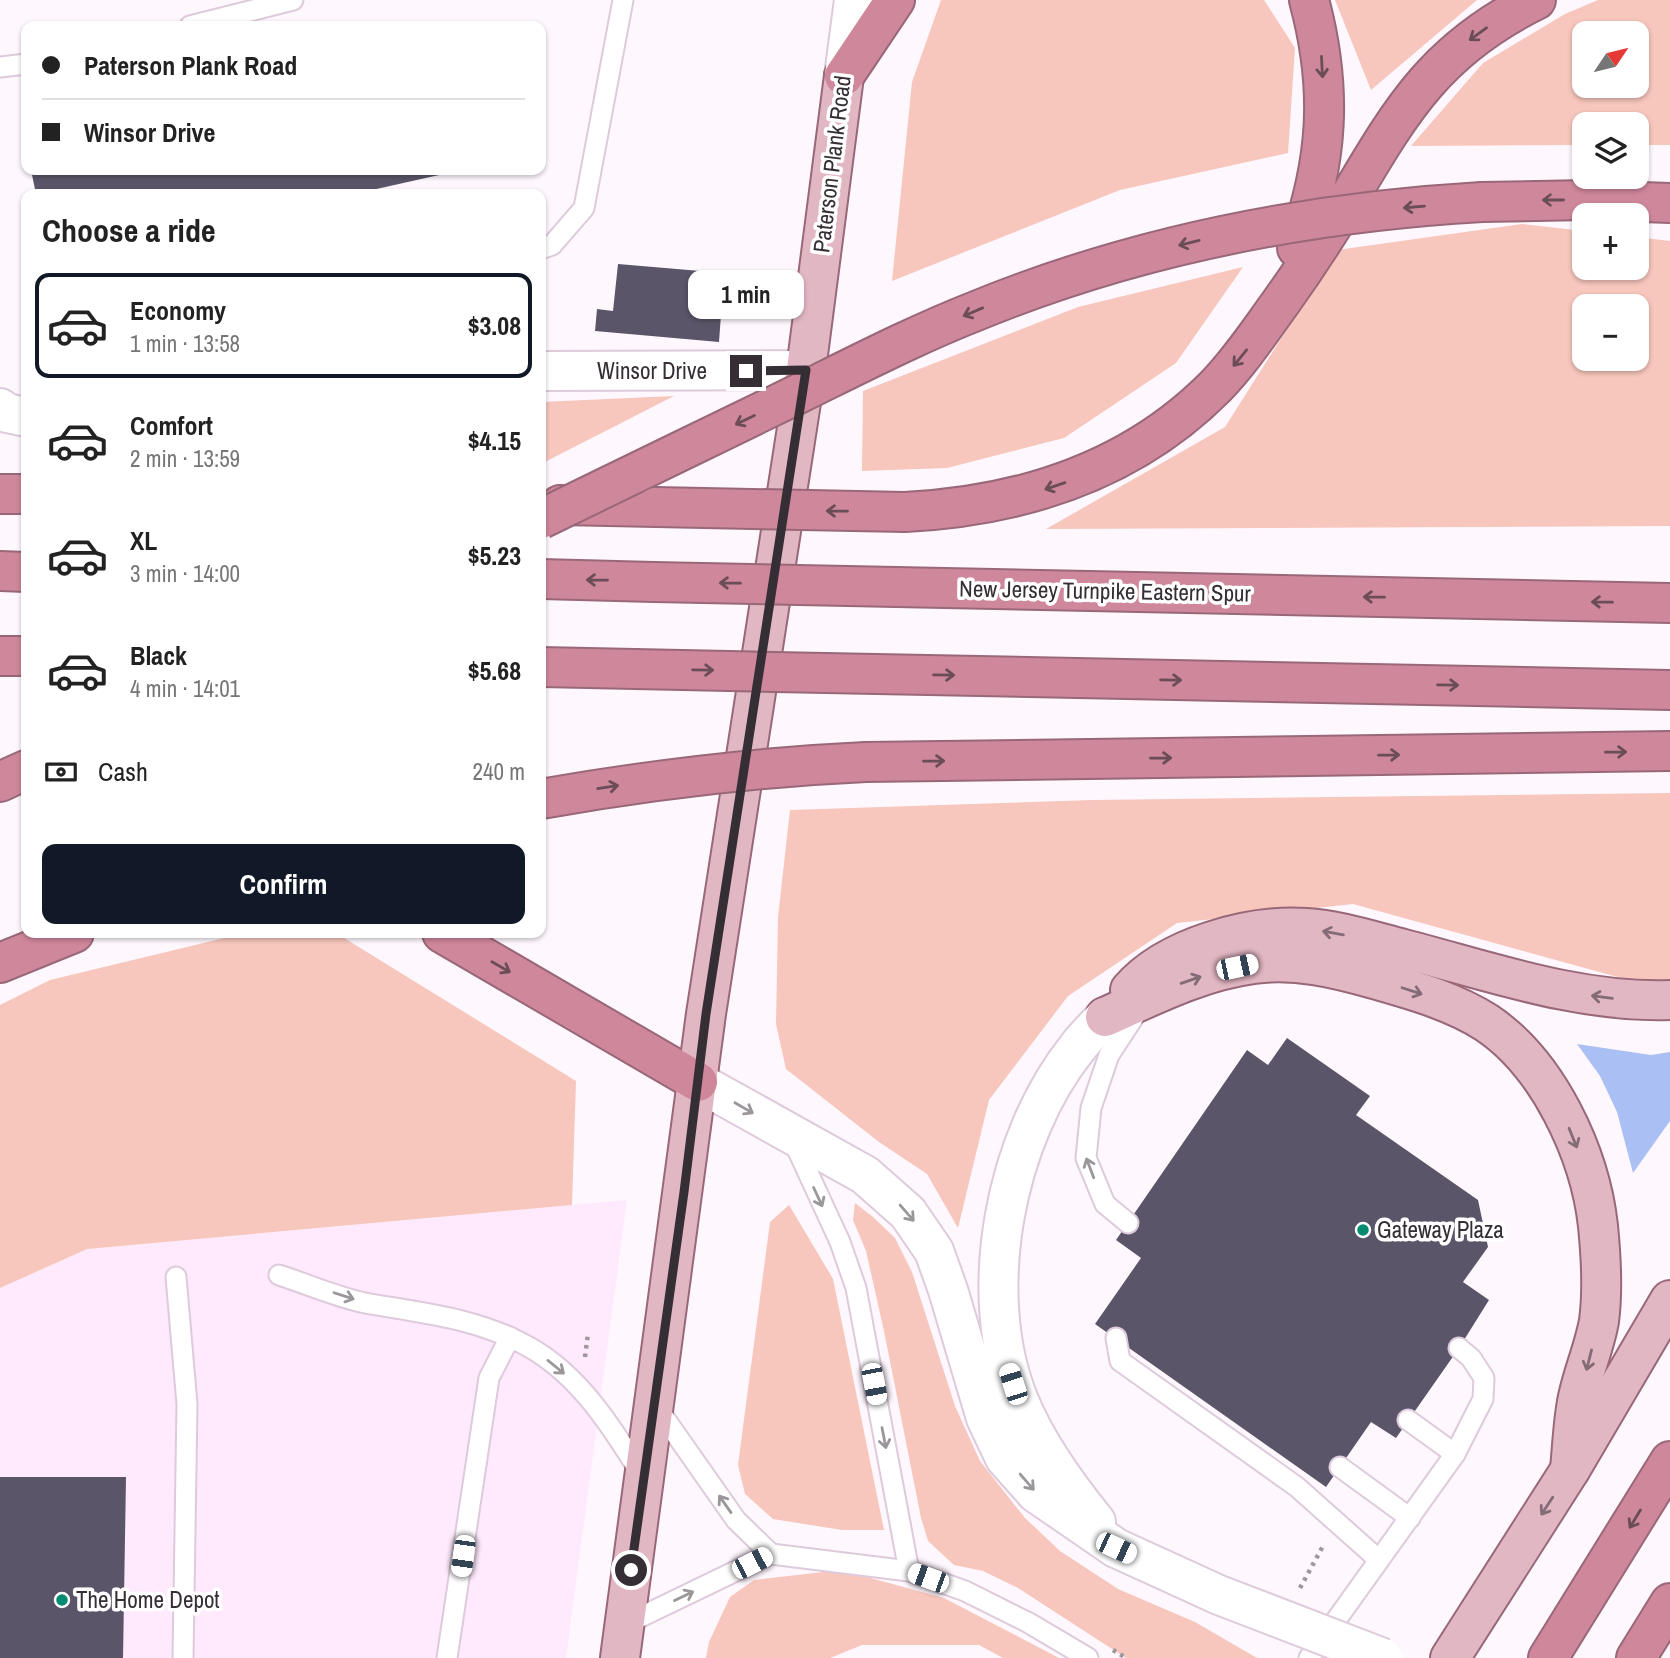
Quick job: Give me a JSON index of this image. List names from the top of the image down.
{
  "streets": {
    "highway": ["New Jersey Turnpike Eastern Spur"],
    "main road": ["Paterson Plank Road"],
    "street": ["Winsor Drive"]
  },
  "crossings": [
    ["Paterson Plank Road", "Winsor Drive"]
  ],
  "places": ["Gateway Plaza", "The Home Depot"],
  "north": "top right",
  "page": {
    "map_buttons": ["+", "−"],
    "banner": ["Paterson Plank Road", "Winsor Drive"],
    "heading": "Choose a ride",
    "bubble": "1 min",
    "list": [
      {
        "name": "Economy",
        "note": "1 min · 13:58",
        "value": "$3.08"
      },
      {
        "name": "Comfort",
        "note": "2 min · 13:59",
        "value": "$4.15"
      },
      {
        "name": "XL",
        "note": "3 min · 14:00",
        "value": "$5.23"
      },
      {
        "name": "Black",
        "note": "4 min · 14:01",
        "value": "$5.68"
      }
    ],
    "pay": ["Cash", "240 m"],
    "buttons": "Confirm"
  }
}
